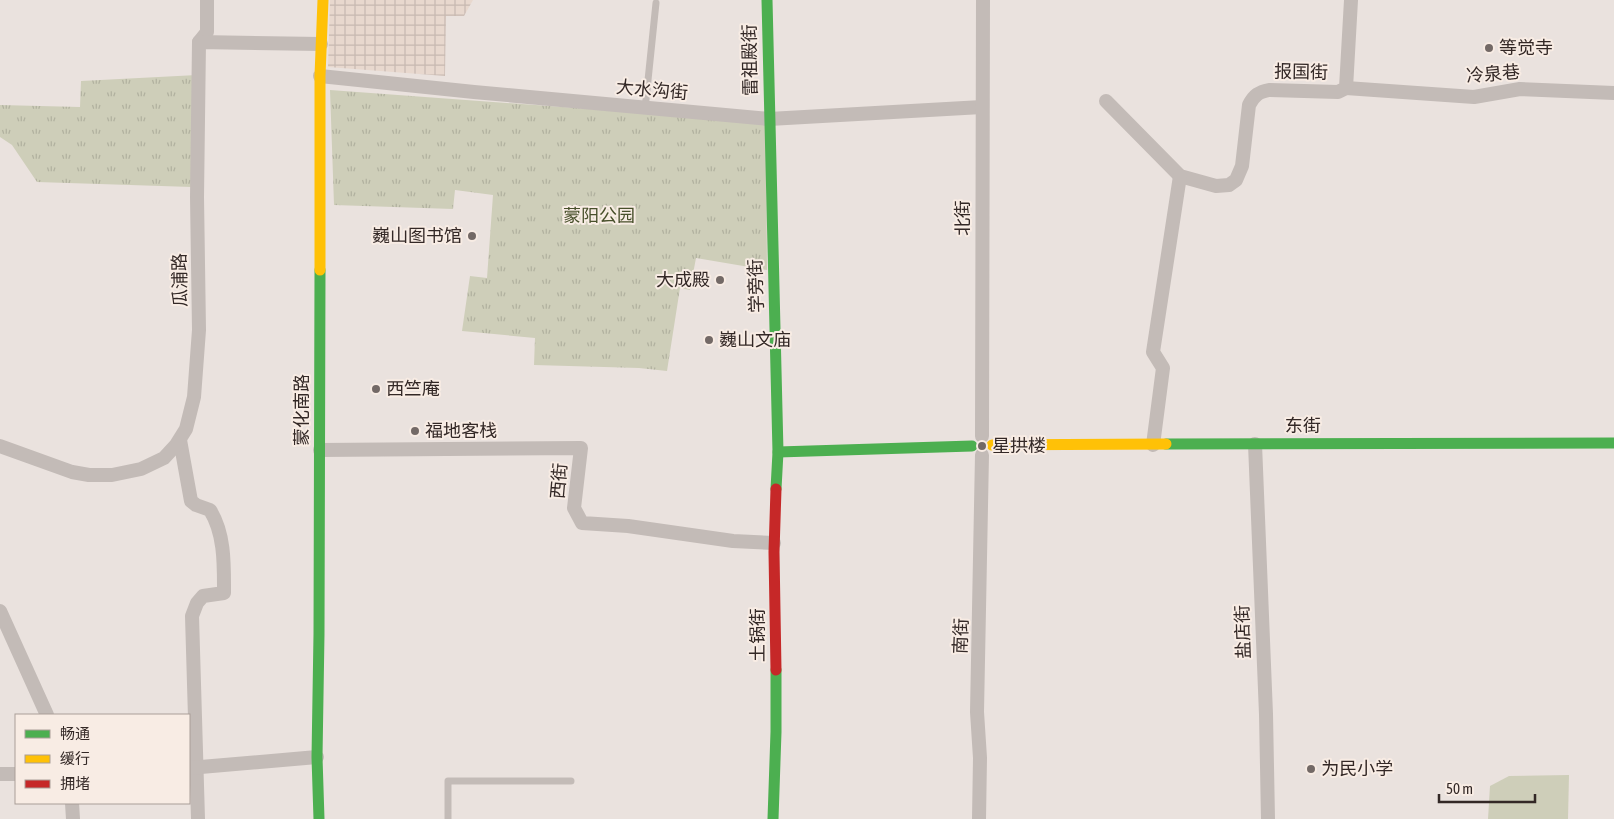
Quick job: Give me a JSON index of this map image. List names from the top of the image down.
{
  "streets": {
    "street": [
      "雷祖殿街",
      "报国街",
      "冷泉巷",
      "大水沟街",
      "北街",
      "瓜浦路",
      "学旁街",
      "蒙化南路",
      "东街",
      "西街",
      "盐店街",
      "土锅街",
      "南街"
    ]
  },
  "crossings": [
    ["雷祖殿街", "大水沟街"],
    ["雷祖殿街", "学旁街"],
    ["报国街", "冷泉巷"],
    ["大水沟街", "北街"],
    ["大水沟街", "学旁街"],
    ["大水沟街", "蒙化南路"],
    ["北街", "东街"],
    ["北街", "南街"],
    ["学旁街", "土锅街"],
    ["蒙化南路", "西街"],
    ["东街", "盐店街"],
    ["东街", "南街"],
    ["西街", "土锅街"]
  ],
  "parks": ["蒙阳公园"],
  "places": [
    "等觉寺",
    "巍山图书馆",
    "大成殿",
    "巍山文庙",
    "西竺庵",
    "福地客栈",
    "星拱楼",
    "为民小学"
  ],
  "legend": ["畅通", "缓行", "拥堵"],
  "scale_bar": "50 m"
}
